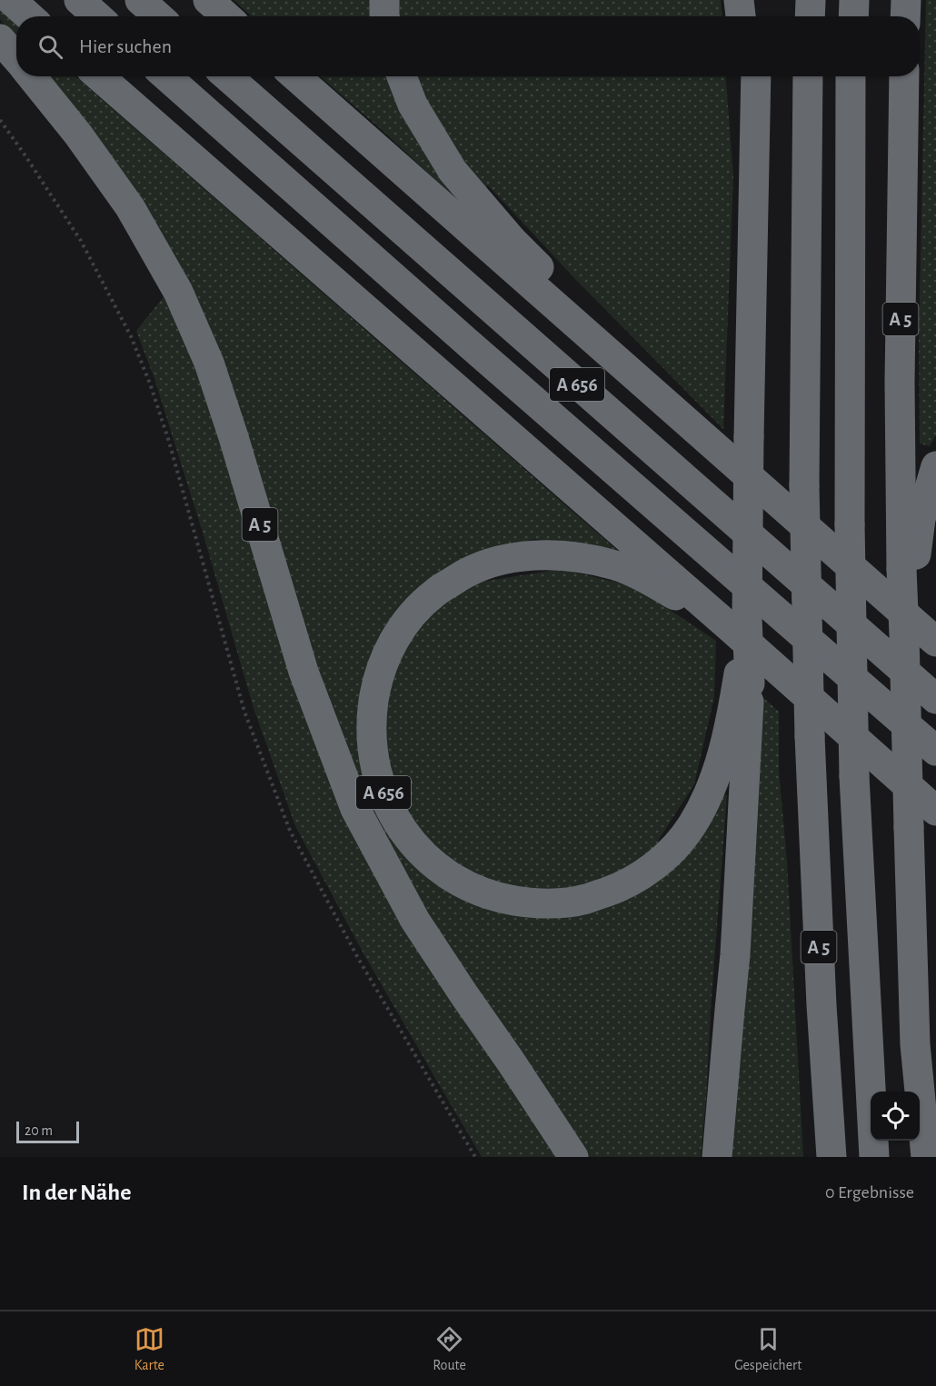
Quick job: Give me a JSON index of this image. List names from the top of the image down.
{
  "streets": {
    "highway": ["A 5", "A 656"]
  },
  "scale_bar": "20 m",
  "page": {
    "search": "Hier suchen",
    "scale": "20 m",
    "heading": ["In der Nähe", "0 Ergebnisse"],
    "nav": ["Karte", "Route", "Gespeichert"]
  }
}
